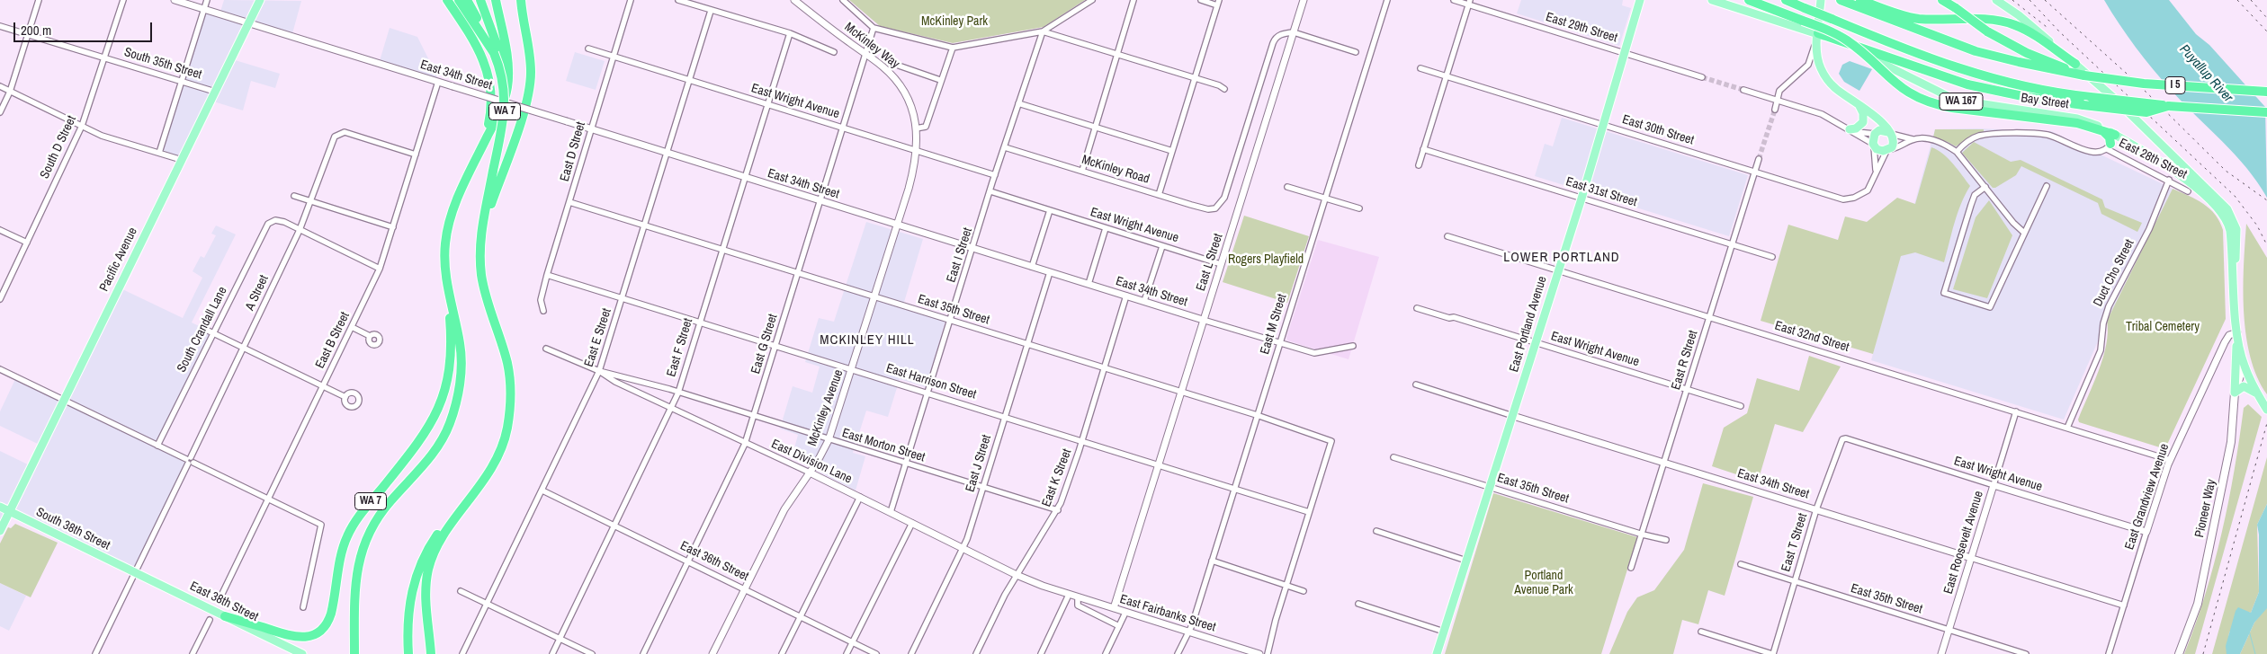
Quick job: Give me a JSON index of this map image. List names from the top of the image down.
{
  "streets": {
    "highway": ["I 5", "WA 7"],
    "main road": [
      "WA 167",
      "Bay Street",
      "Pacific Avenue",
      "East Portland Avenue",
      "Pioneer Way",
      "South 38th Street",
      "East 38th Street"
    ],
    "street": [
      "East 29th Street",
      "McKinley Way",
      "South 35th Street",
      "East 34th Street",
      "East Wright Avenue",
      "East 30th Street",
      "South D Street",
      "East D Street",
      "East 28th Street",
      "McKinley Road",
      "East 31st Street",
      "East I Street",
      "East L Street",
      "Duct Cho Street",
      "A Street",
      "East 35th Street",
      "East M Street",
      "South Crandall Lane",
      "East 32nd Street",
      "East E Street",
      "East B Street",
      "East G Street",
      "East F Street",
      "East R Street",
      "East Harrison Street",
      "McKinley Avenue",
      "East Morton Street",
      "East Division Lane",
      "East J Street",
      "East K Street",
      "East Grandview Avenue",
      "East T Street",
      "East Roosevelt Avenue",
      "East 36th Street",
      "East Fairbanks Street"
    ]
  },
  "crossings": [
    ["East 29th Street", "East Portland Avenue"],
    ["McKinley Way", "East Wright Avenue"],
    ["McKinley Way", "East G Street"],
    ["McKinley Way", "McKinley Avenue"],
    ["South 35th Street", "South D Street"],
    ["South 35th Street", "Pacific Avenue"],
    ["East 34th Street", "East D Street"],
    ["East 34th Street", "East I Street"],
    ["East 34th Street", "Pacific Avenue"],
    ["East 34th Street", "East L Street"],
    ["East 34th Street", "East M Street"],
    ["East 34th Street", "East Portland Avenue"],
    ["East 34th Street", "East E Street"],
    ["East 34th Street", "East B Street"],
    ["East 34th Street", "East G Street"],
    ["East 34th Street", "East F Street"],
    ["East 34th Street", "East R Street"],
    ["East 34th Street", "McKinley Avenue"],
    ["East 34th Street", "East J Street"],
    ["East 34th Street", "East K Street"],
    ["East 34th Street", "East Grandview Avenue"],
    ["East 34th Street", "East T Street"],
    ["East 34th Street", "East Roosevelt Avenue"],
    ["East Wright Avenue", "East D Street"],
    ["East Wright Avenue", "East I Street"],
    ["East Wright Avenue", "East L Street"],
    ["East Wright Avenue", "East Portland Avenue"],
    ["East Wright Avenue", "East E Street"],
    ["East Wright Avenue", "East G Street"],
    ["East Wright Avenue", "East F Street"],
    ["East Wright Avenue", "East R Street"],
    ["East Wright Avenue", "McKinley Avenue"],
    ["East Wright Avenue", "East Grandview Avenue"],
    ["East Wright Avenue", "East T Street"],
    ["East Wright Avenue", "East Roosevelt Avenue"],
    ["WA 167", "Bay Street"],
    ["WA 167", "East Grandview Avenue"],
    ["WA 167", "Pioneer Way"],
    ["Bay Street", "East Grandview Avenue"],
    ["WA 7", "East 38th Street"],
    ["East 30th Street", "East Portland Avenue"],
    ["East 30th Street", "East R Street"],
    ["East D Street", "East 35th Street"],
    ["East D Street", "East Harrison Street"],
    ["East 28th Street", "Duct Cho Street"],
    ["McKinley Road", "East I Street"],
    ["McKinley Road", "East L Street"],
    ["East 31st Street", "East Portland Avenue"],
    ["East 31st Street", "East R Street"],
    ["East I Street", "East 35th Street"],
    ["East I Street", "East Harrison Street"],
    ["East I Street", "East Morton Street"],
    ["East I Street", "East Division Lane"],
    ["Pacific Avenue", "South 38th Street"],
    ["East L Street", "East 35th Street"],
    ["East L Street", "East Harrison Street"],
    ["East L Street", "East Fairbanks Street"],
    ["Duct Cho Street", "East 32nd Street"],
    ["A Street", "South Crandall Lane"],
    ["A Street", "East B Street"],
    ["A Street", "South 38th Street"],
    ["A Street", "East 38th Street"],
    ["East 35th Street", "East M Street"],
    ["East 35th Street", "East Portland Avenue"],
    ["East 35th Street", "East E Street"],
    ["East 35th Street", "East G Street"],
    ["East 35th Street", "East F Street"],
    ["East 35th Street", "East R Street"],
    ["East 35th Street", "East Harrison Street"],
    ["East 35th Street", "McKinley Avenue"],
    ["East 35th Street", "East J Street"],
    ["East 35th Street", "East K Street"],
    ["East 35th Street", "East T Street"],
    ["East 35th Street", "East Roosevelt Avenue"],
    ["East M Street", "East Harrison Street"],
    ["East M Street", "East Fairbanks Street"],
    ["East Portland Avenue", "East 32nd Street"],
    ["East 32nd Street", "East R Street"],
    ["East 32nd Street", "East Grandview Avenue"],
    ["East 32nd Street", "East Roosevelt Avenue"],
    ["East E Street", "East Harrison Street"],
    ["East E Street", "East Morton Street"],
    ["East E Street", "East Division Lane"],
    ["East E Street", "East 36th Street"],
    ["East G Street", "East Harrison Street"],
    ["East G Street", "East Morton Street"],
    ["East G Street", "East Division Lane"],
    ["East G Street", "East 36th Street"],
    ["East F Street", "East Harrison Street"],
    ["East F Street", "East Morton Street"],
    ["East F Street", "East Division Lane"],
    ["East F Street", "East 36th Street"],
    ["East Harrison Street", "McKinley Avenue"],
    ["East Harrison Street", "East J Street"],
    ["East Harrison Street", "East K Street"],
    ["McKinley Avenue", "East Morton Street"],
    ["McKinley Avenue", "East Division Lane"],
    ["McKinley Avenue", "East 36th Street"],
    ["East Morton Street", "East Division Lane"],
    ["East Morton Street", "East J Street"],
    ["East Morton Street", "East K Street"],
    ["East Division Lane", "East J Street"],
    ["East Division Lane", "East K Street"],
    ["East Division Lane", "East Fairbanks Street"],
    ["South 38th Street", "East 38th Street"]
  ],
  "districts": ["LOWER PORTLAND", "MCKINLEY HILL"],
  "water": ["Puyallup River"],
  "parks": [
    "McKinley Park",
    "Rogers Playfield",
    "Tribal Cemetery",
    "Portland Avenue Park"
  ],
  "scale_bar": "200 m"
}
